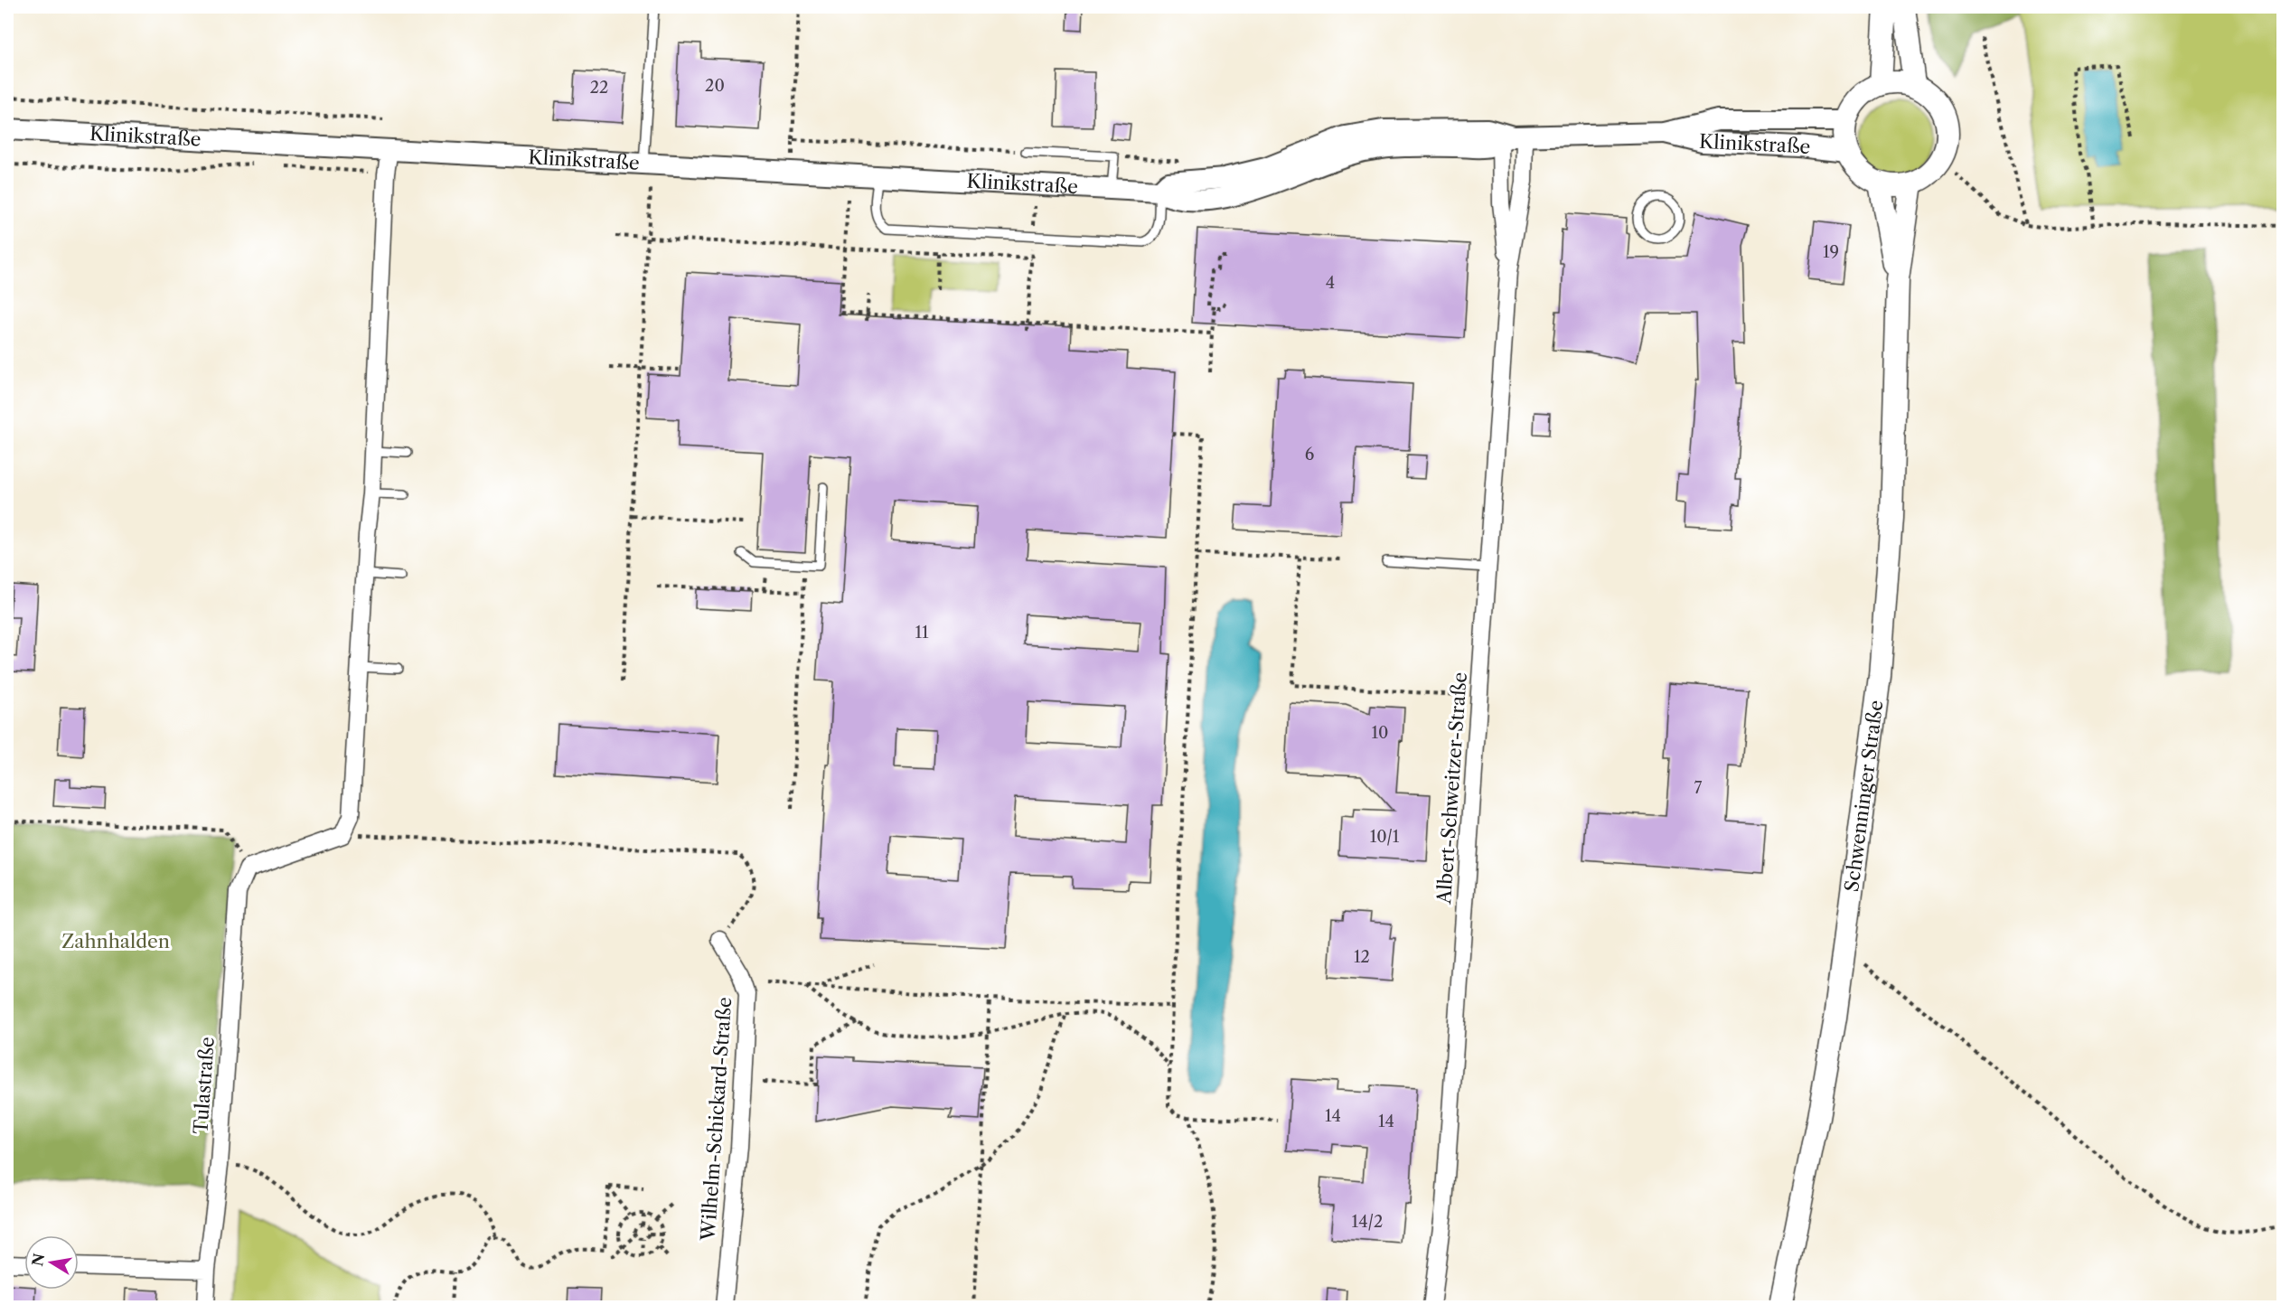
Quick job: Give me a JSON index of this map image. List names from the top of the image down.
{
  "streets": {
    "main road": ["Schwenninger Straße"],
    "street": [
      "Klinikstraße",
      "Albert-Schweitzer-Straße",
      "Tulastraße",
      "Wilhelm-Schickard-Straße"
    ]
  },
  "crossings": [
    ["Klinikstraße", "Albert-Schweitzer-Straße"],
    ["Klinikstraße", "Schwenninger Straße"]
  ],
  "parks": ["Zahnhalden"],
  "house_numbers": [
    "20",
    "22",
    "19",
    "4",
    "6",
    "11",
    "10",
    "7",
    "10/1",
    "12",
    "14",
    "14",
    "14/2"
  ],
  "north": "left"
}
